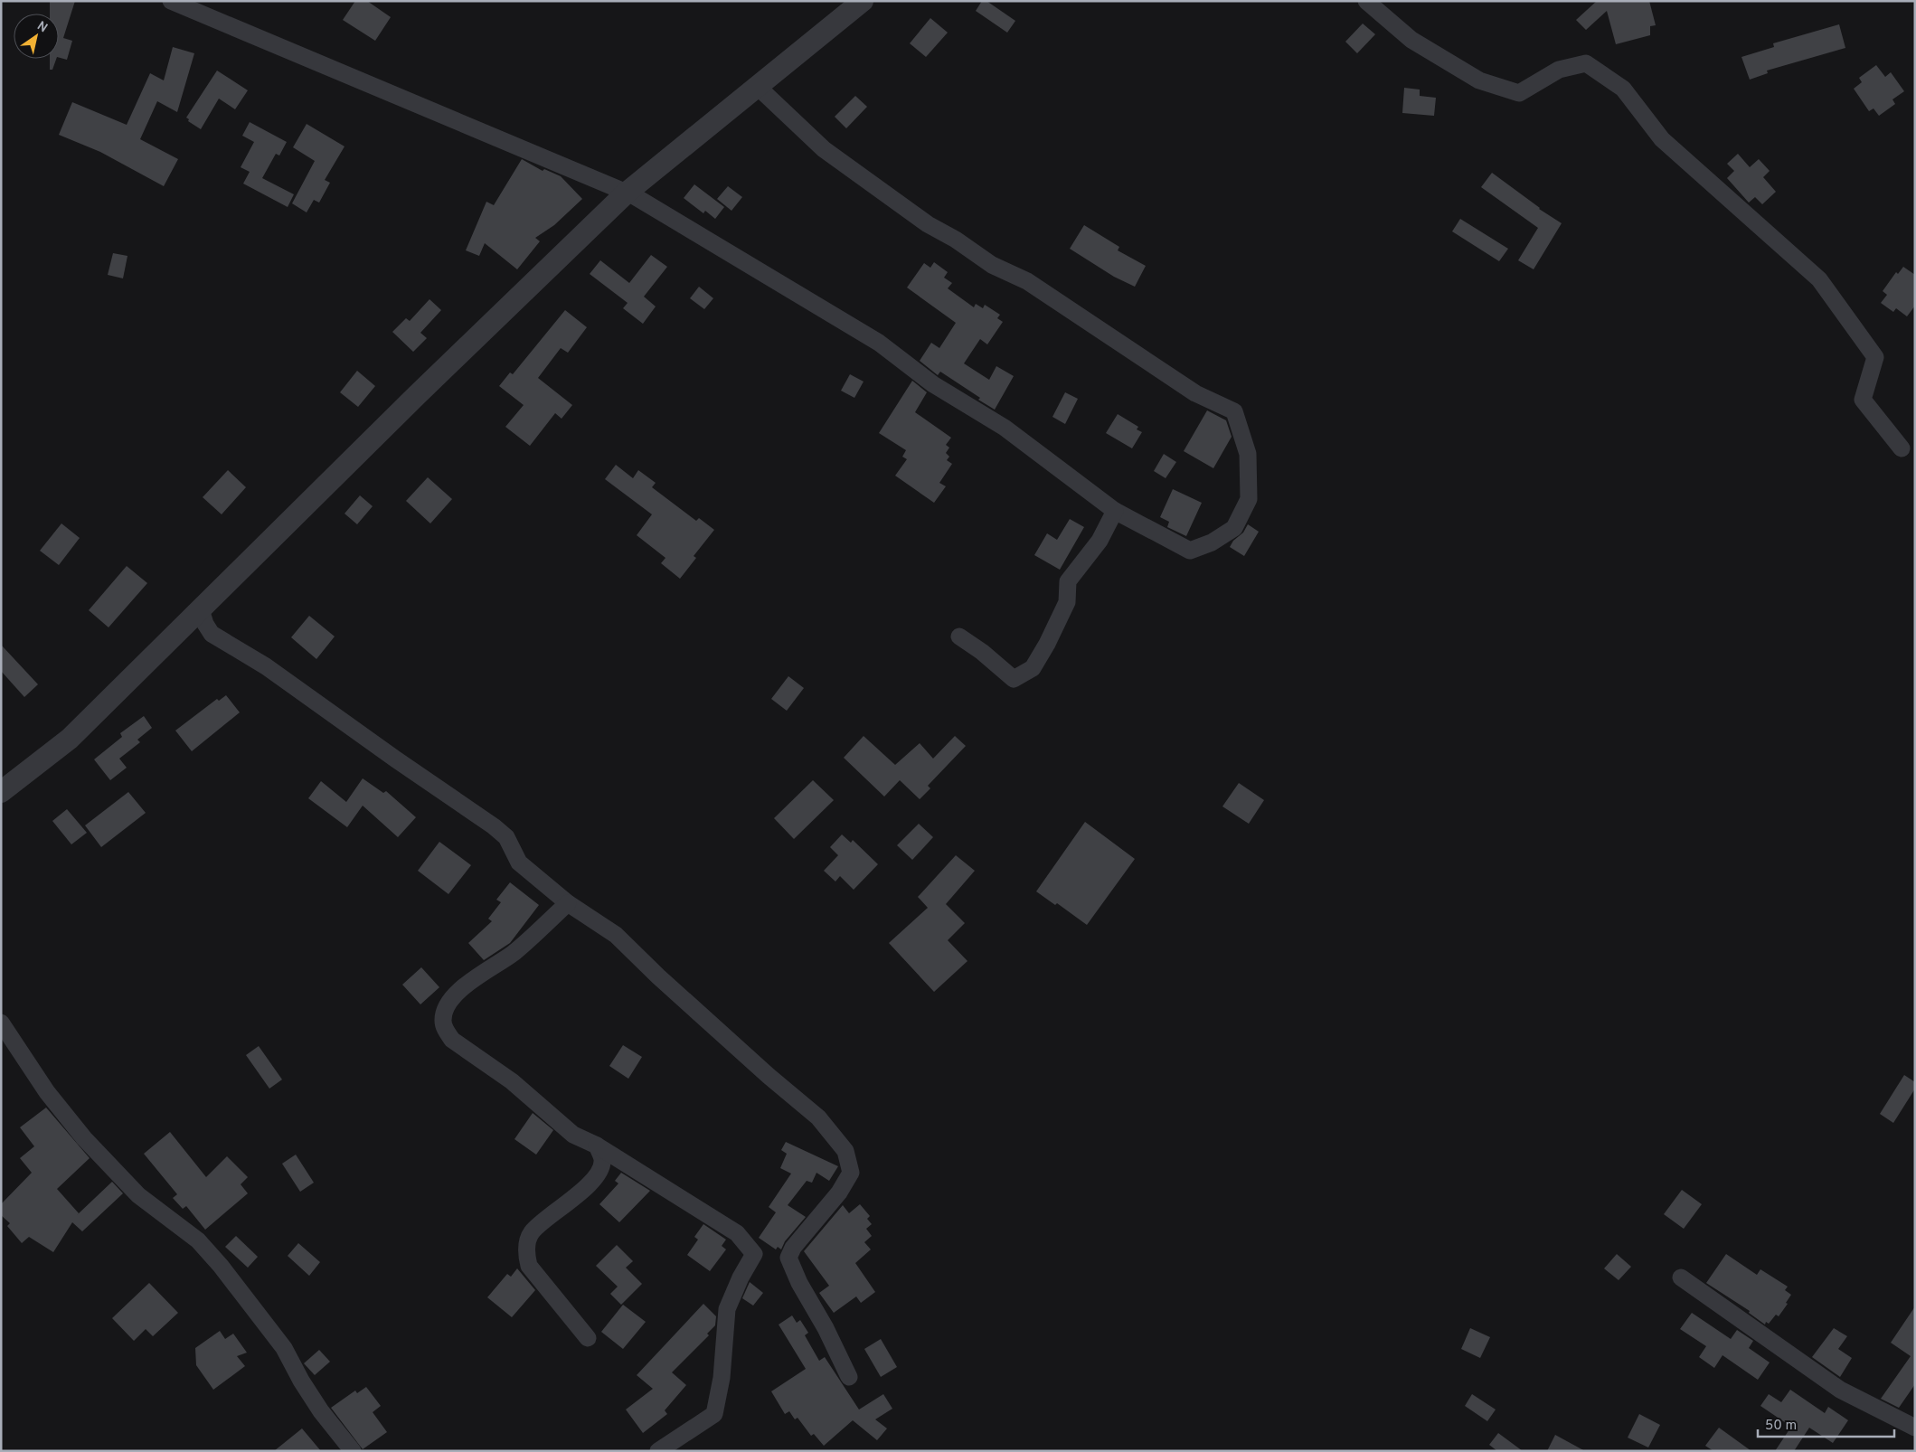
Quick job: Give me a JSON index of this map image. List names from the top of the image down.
{
  "scale_bar": "50 m",
  "north": "top right"
}
